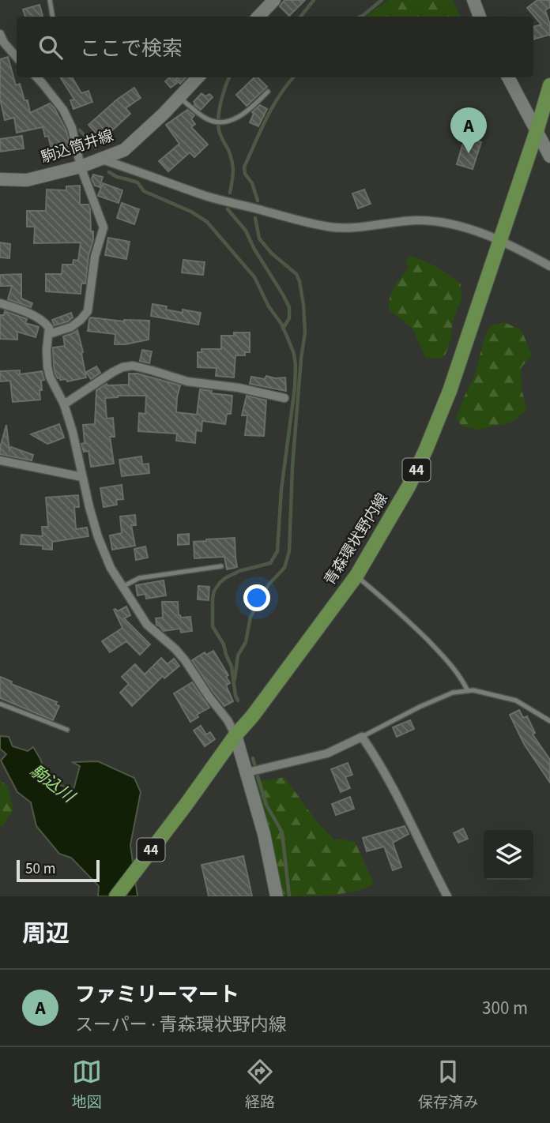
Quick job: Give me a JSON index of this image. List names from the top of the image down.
{
  "streets": {
    "main road": ["44", "青森環状野内線"],
    "street": ["駒込筒井線"]
  },
  "water": ["駒込川"],
  "scale_bar": "50 m",
  "page": {
    "search": "ここで検索",
    "pins": "A",
    "scale": "50 m",
    "heading": "周辺",
    "list": [
      {
        "mark": "A",
        "name": "ファミリーマート",
        "note": "スーパー · 青森環状野内線",
        "value": "300 m"
      }
    ],
    "nav": ["地図", "経路", "保存済み"]
  }
}
